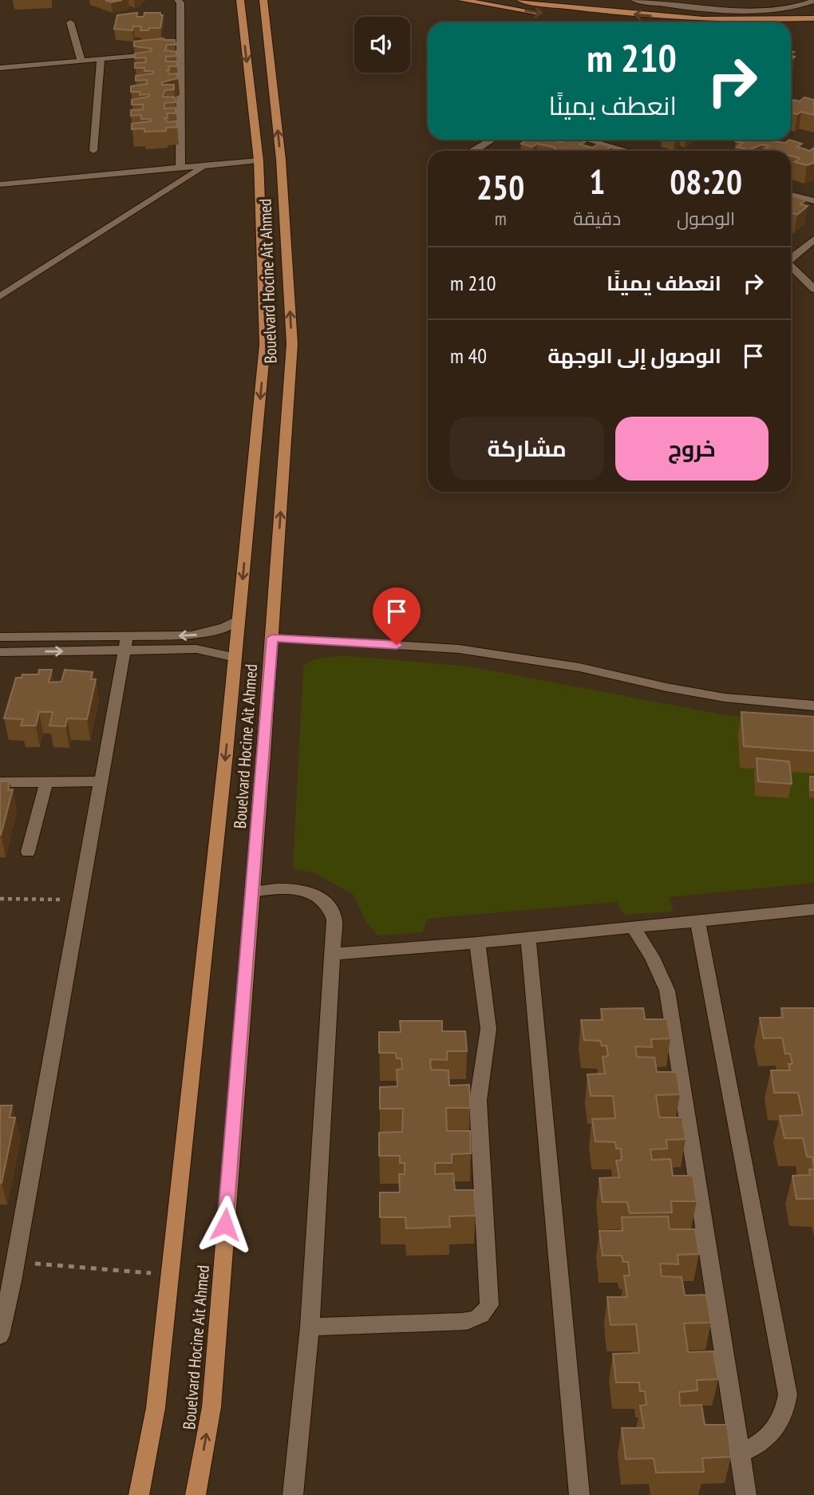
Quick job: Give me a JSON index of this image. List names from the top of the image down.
{
  "streets": {
    "main road": ["Bouelvard Hocine Ait Ahmed"]
  },
  "page": {
    "turn": ["210 m", "انعطف يمينًا"],
    "eta": [
      "08:20",
      "الوصول",
      "1",
      "دقيقة",
      "250",
      "m"
    ],
    "list": [
      {
        "name": "انعطف يمينًا",
        "value": "210 m"
      },
      {
        "name": "الوصول إلى الوجهة",
        "value": "40 m"
      }
    ],
    "buttons": ["خروج", "مشاركة"]
  }
}
